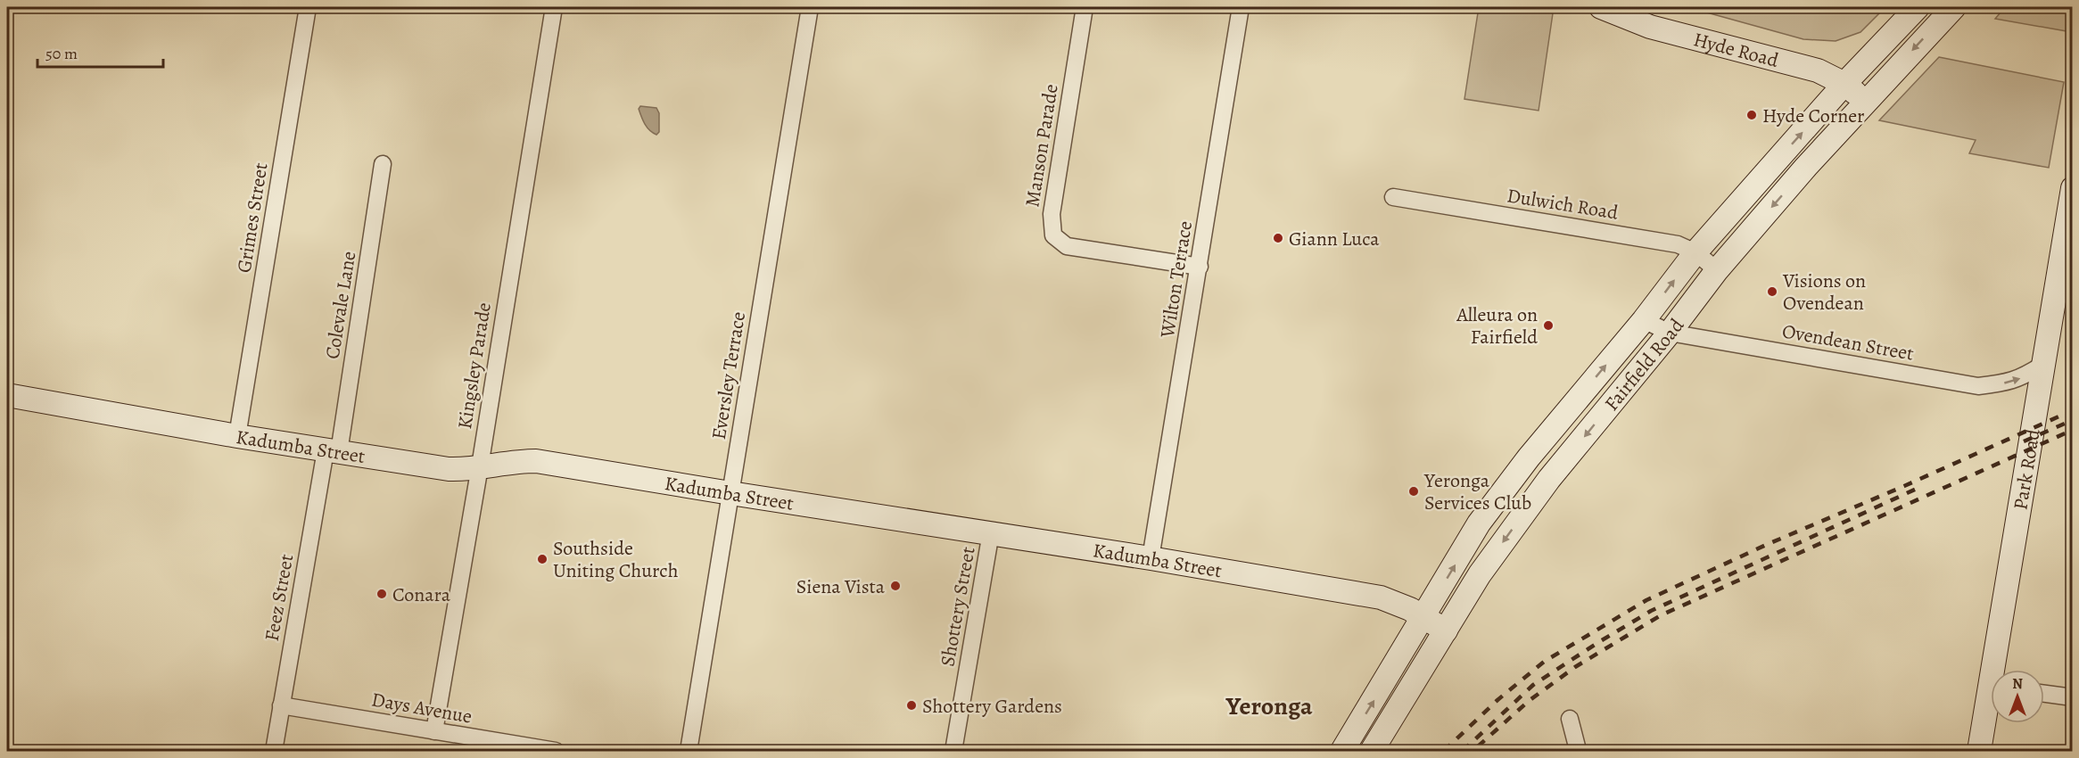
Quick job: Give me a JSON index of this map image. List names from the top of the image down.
{
  "streets": {
    "street": [
      "Hyde Road",
      "Manson Parade",
      "Dulwich Road",
      "Grimes Street",
      "Wilton Terrace",
      "Colevale Lane",
      "Ovendean Street",
      "Fairfield Road",
      "Kingsley Parade",
      "Eversley Terrace",
      "Kadumba Street",
      "Park Road",
      "Feez Street",
      "Shottery Street",
      "Days Avenue"
    ]
  },
  "crossings": [
    ["Hyde Road", "Fairfield Road"],
    ["Manson Parade", "Wilton Terrace"],
    ["Dulwich Road", "Fairfield Road"],
    ["Grimes Street", "Kadumba Street"],
    ["Wilton Terrace", "Kadumba Street"],
    ["Colevale Lane", "Kadumba Street"],
    ["Colevale Lane", "Feez Street"],
    ["Ovendean Street", "Fairfield Road"],
    ["Ovendean Street", "Park Road"],
    ["Fairfield Road", "Kadumba Street"],
    ["Kingsley Parade", "Kadumba Street"],
    ["Kingsley Parade", "Days Avenue"],
    ["Eversley Terrace", "Kadumba Street"],
    ["Kadumba Street", "Feez Street"],
    ["Kadumba Street", "Shottery Street"],
    ["Feez Street", "Days Avenue"]
  ],
  "one_way": ["Ovendean Street"],
  "districts": ["Yeronga"],
  "places": [
    "Hyde Corner",
    "Giann Luca",
    "Visions on Ovendean",
    "Alleura on Fairfield",
    "Yeronga Services Club",
    "Southside Uniting Church",
    "Siena Vista",
    "Conara",
    "Shottery Gardens"
  ],
  "scale_bar": "50 m",
  "north": "top"
}
